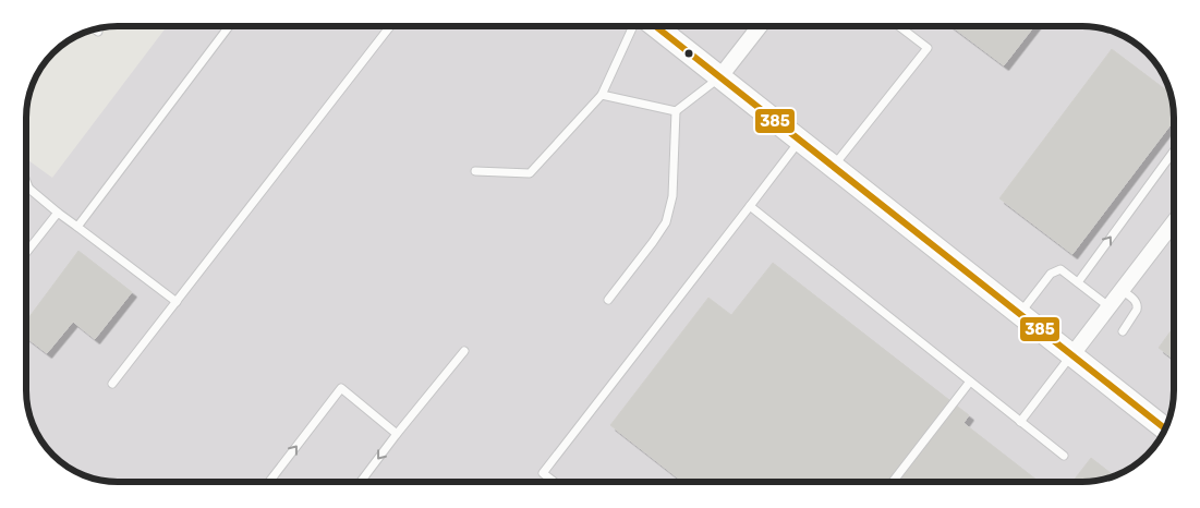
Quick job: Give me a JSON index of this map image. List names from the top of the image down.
{
  "lines": ["transit line 385"]
}
